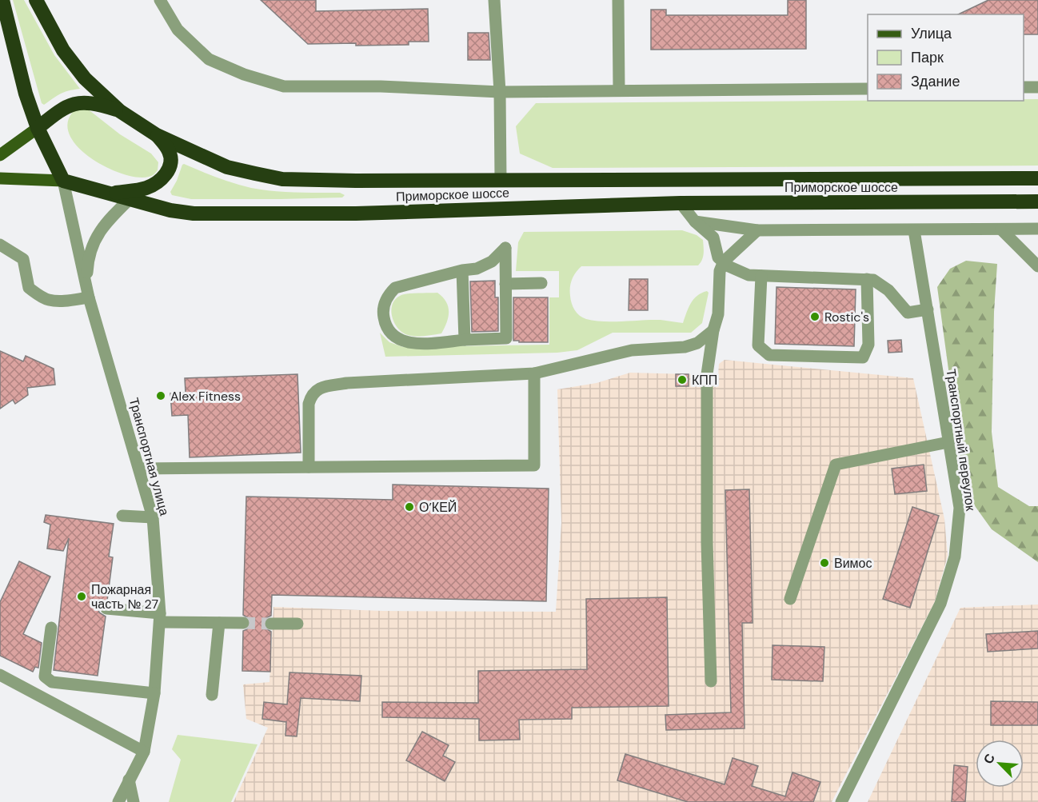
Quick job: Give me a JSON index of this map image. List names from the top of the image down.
{
  "streets": {
    "highway": ["Приморское шоссе"],
    "street": ["Транспортный переулок", "Транспортная улица"]
  },
  "crossings": [
    ["Приморское шоссе", "Транспортная улица"]
  ],
  "places": [
    "Rostic's",
    "КПП",
    "Alex Fitness",
    "О’КЕЙ",
    "Вимос",
    "Пожарная часть № 27"
  ],
  "legend": ["Улица", "Парк", "Здание"],
  "north": "top left"
}
